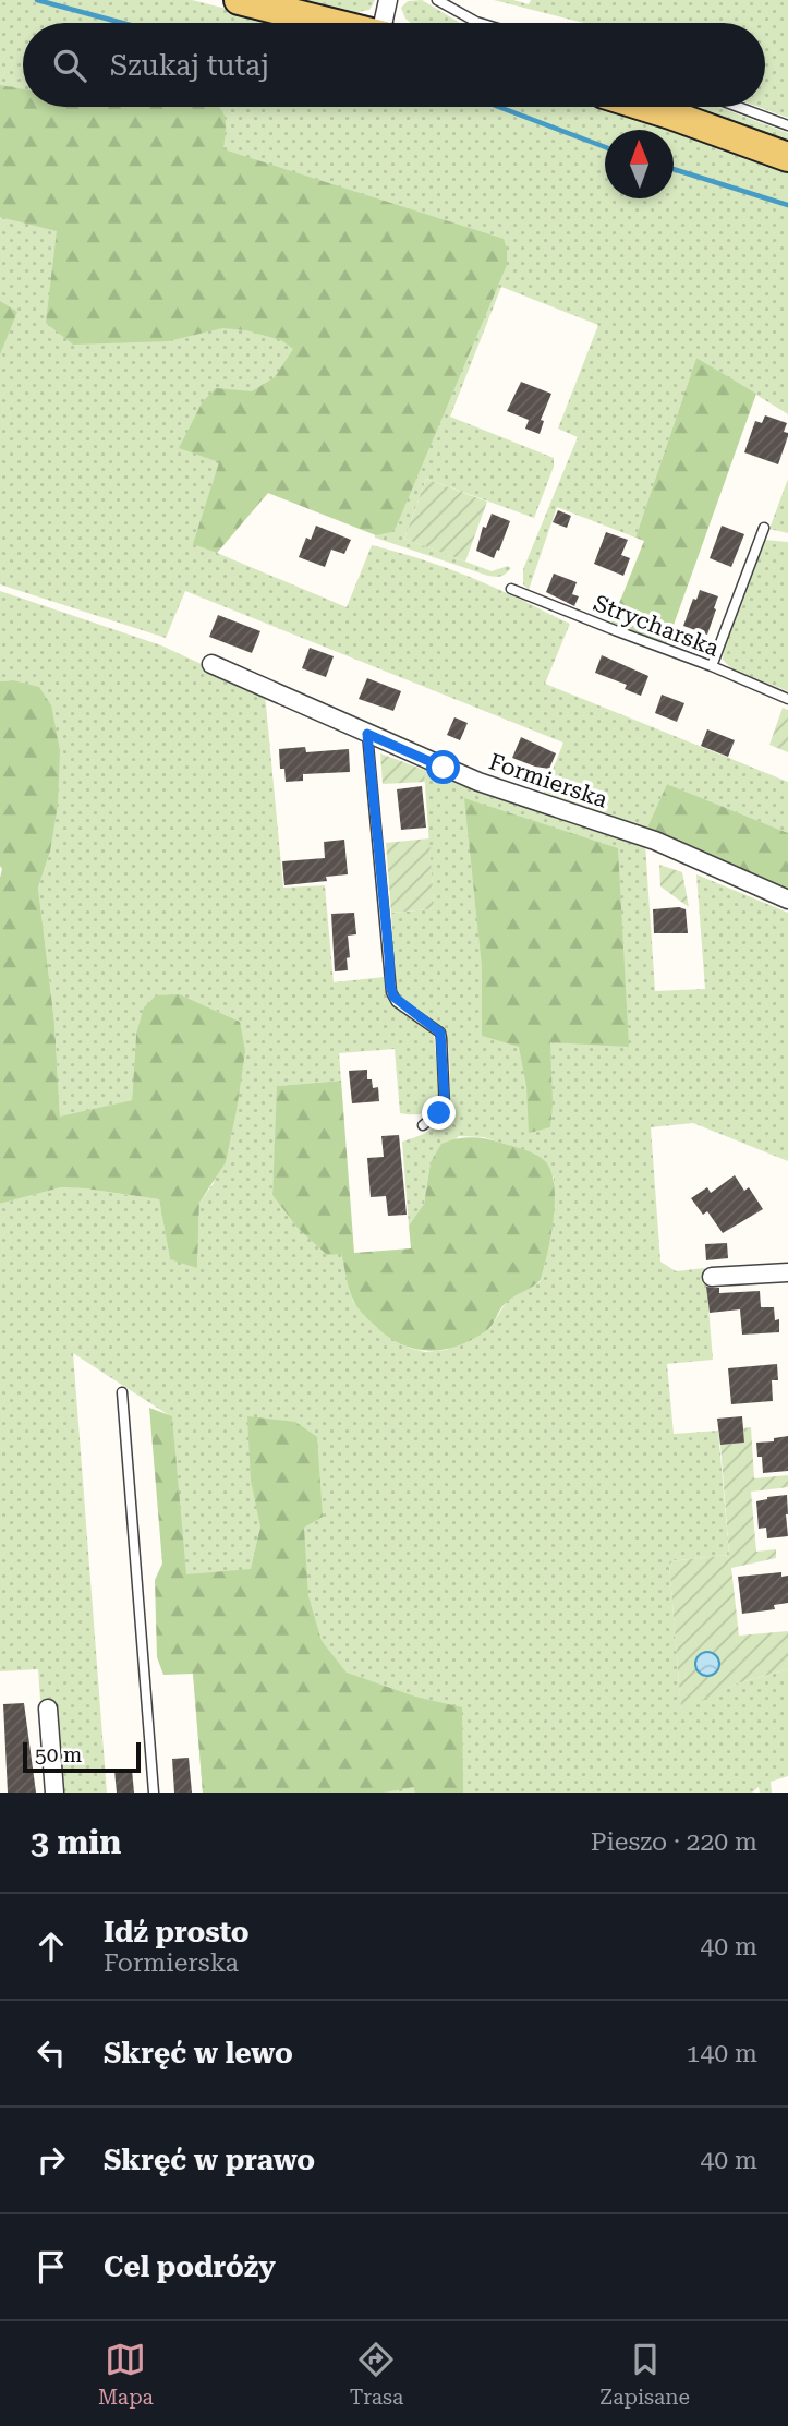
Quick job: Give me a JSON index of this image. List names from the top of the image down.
{
  "streets": {
    "street": ["Formierska"],
    "lane": ["Strycharska"]
  },
  "scale_bar": "50 m",
  "north": "top",
  "page": {
    "search": "Szukaj tutaj",
    "scale": "50 m",
    "heading": ["3 min", "Pieszo · 220 m"],
    "list": [
      ["Idź prosto", "Formierska", "40 m"],
      ["Skręć w lewo", "140 m"],
      ["Skręć w prawo", "40 m"],
      "Cel podróży"
    ],
    "nav": ["Mapa", "Trasa", "Zapisane"]
  }
}
